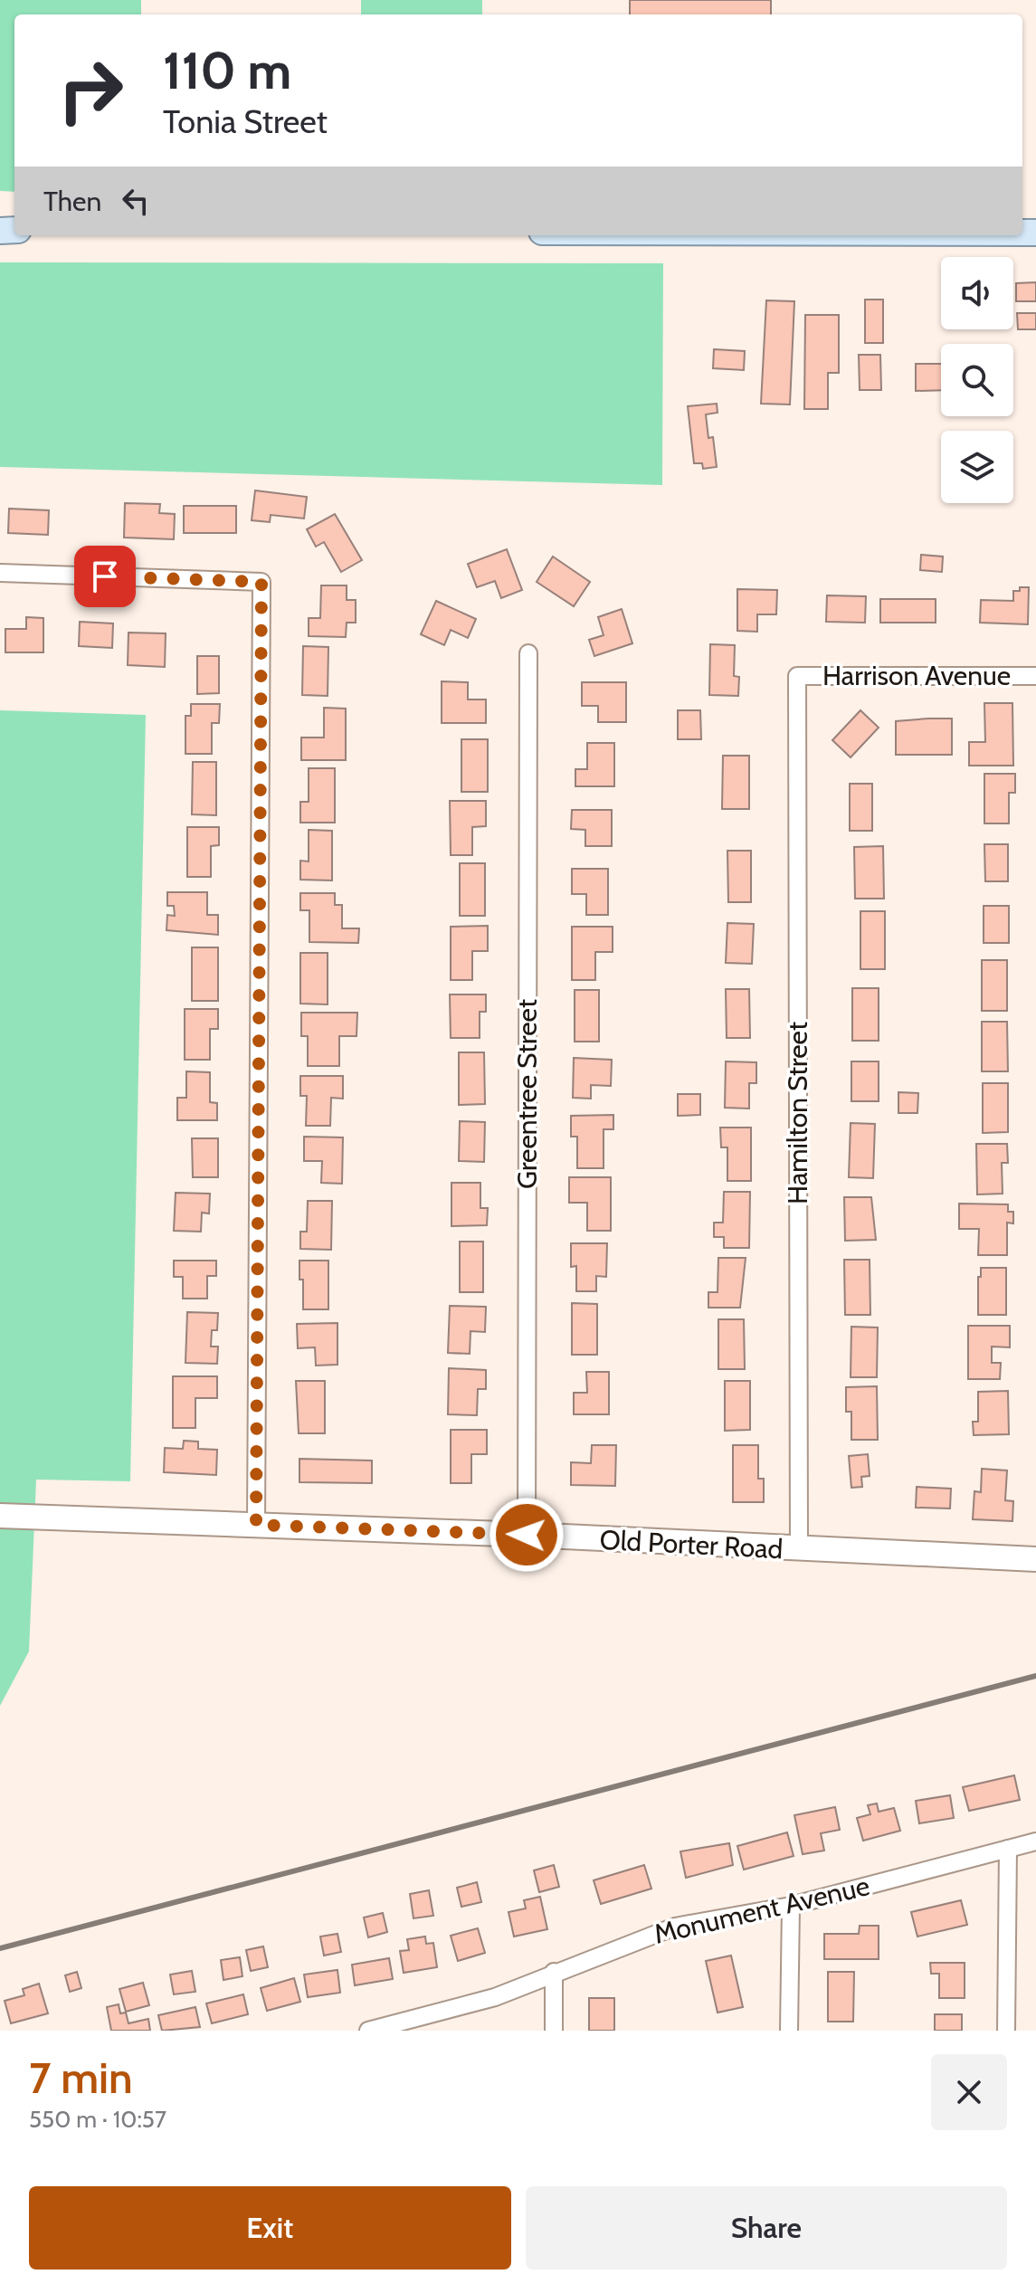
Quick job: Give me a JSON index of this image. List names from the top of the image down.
{
  "streets": {
    "street": [
      "Harrison Avenue",
      "Greentree Street",
      "Hamilton Street",
      "Old Porter Road",
      "Monument Avenue"
    ]
  },
  "crossings": [
    ["Harrison Avenue", "Hamilton Street"],
    ["Greentree Street", "Old Porter Road"],
    ["Hamilton Street", "Old Porter Road"]
  ],
  "page": {
    "turn": ["110 m", "Tonia Street"],
    "then": "Then",
    "heading": ["7 min", "550 m · 10:57"],
    "buttons": ["Exit", "Share"]
  }
}
